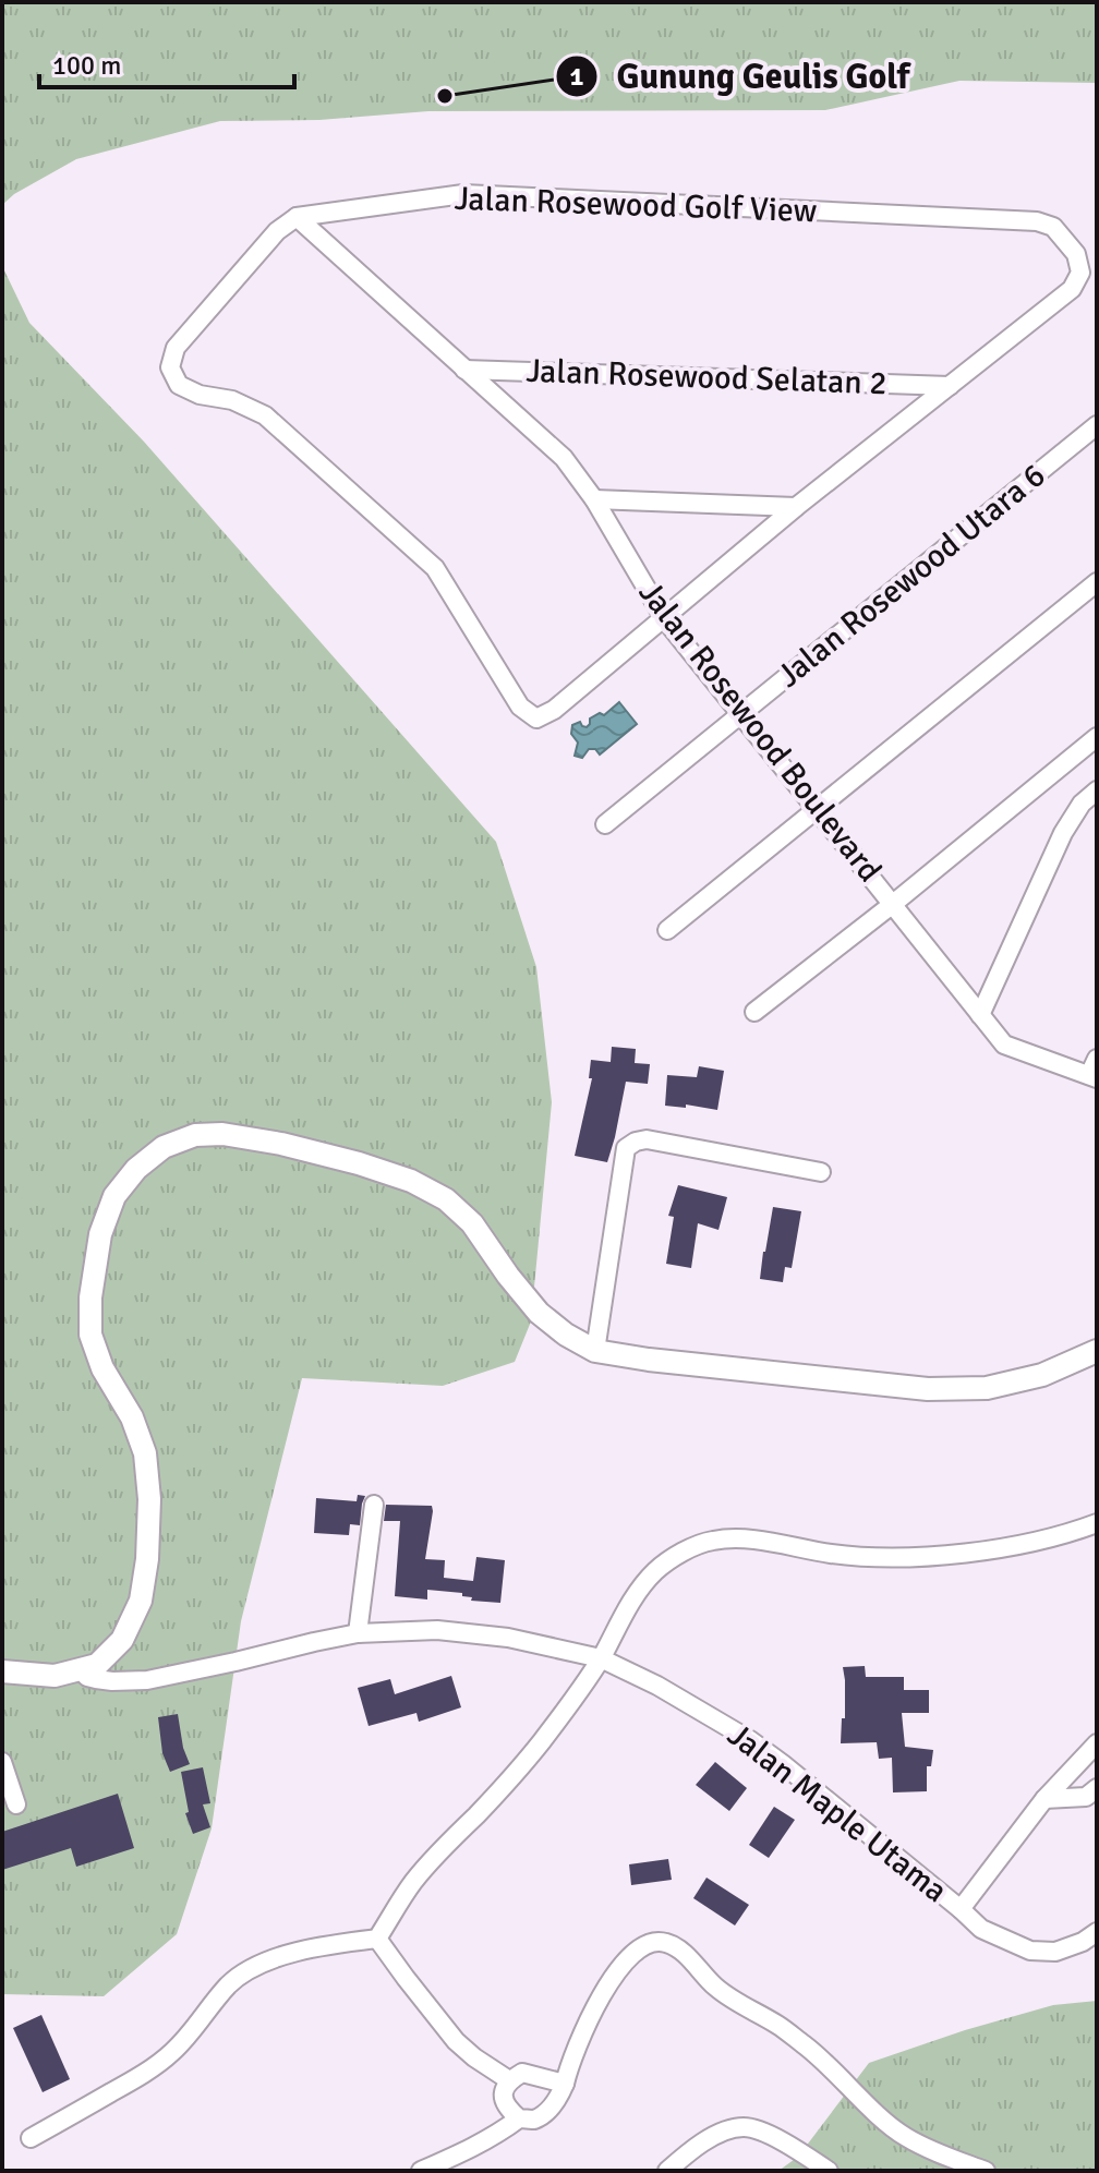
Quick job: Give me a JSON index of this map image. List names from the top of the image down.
{
  "streets": {
    "street": [
      "Jalan Rosewood Golf View",
      "Jalan Rosewood Selatan 2",
      "Jalan Rosewood Utara 6",
      "Jalan Rosewood Boulevard",
      "Jalan Maple Utama"
    ]
  },
  "crossings": [
    ["Jalan Rosewood Golf View", "Jalan Rosewood Selatan 2"],
    ["Jalan Rosewood Golf View", "Jalan Rosewood Boulevard"],
    ["Jalan Rosewood Selatan 2", "Jalan Rosewood Boulevard"],
    ["Jalan Rosewood Utara 6", "Jalan Rosewood Boulevard"]
  ],
  "places": ["Gunung Geulis Golf"],
  "scale_bar": "100 m"
}
